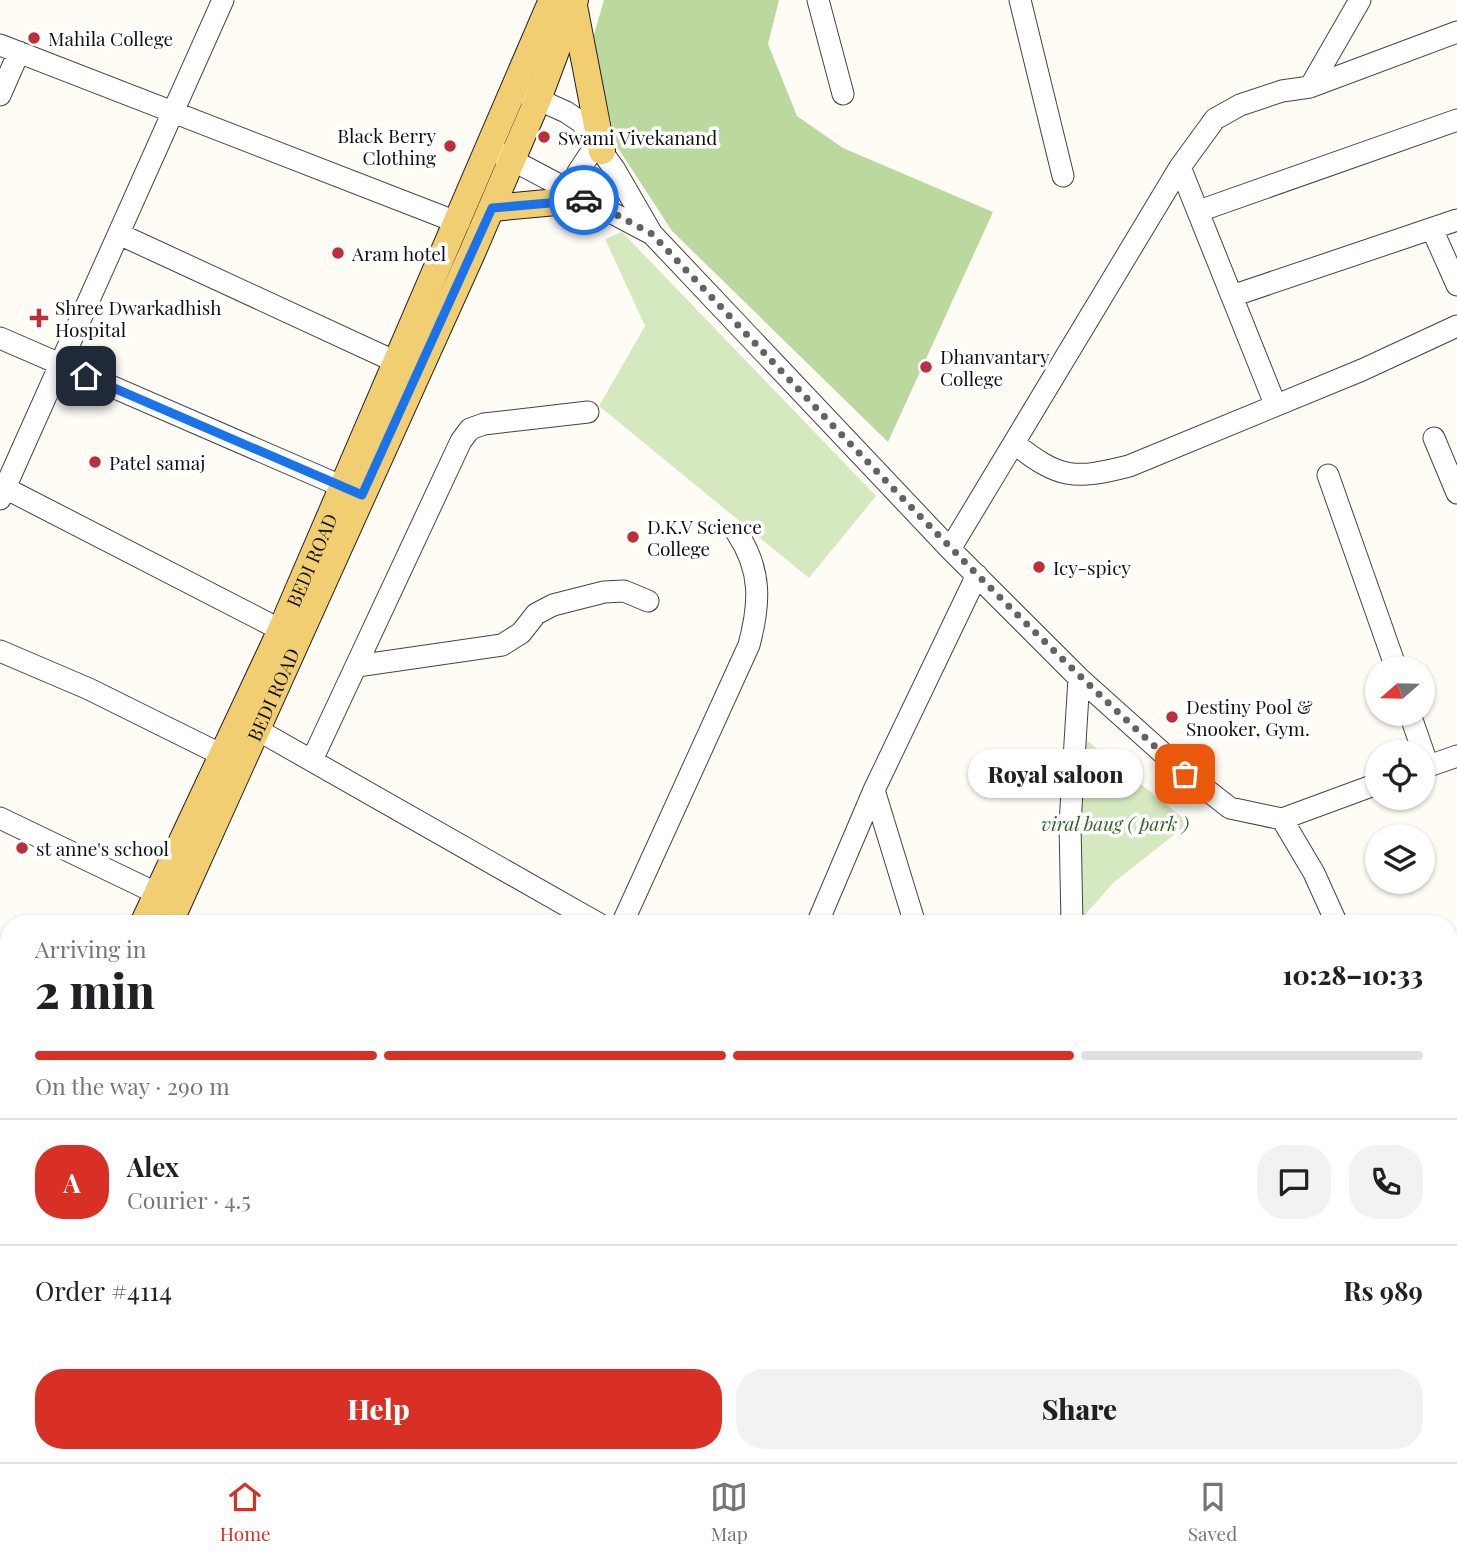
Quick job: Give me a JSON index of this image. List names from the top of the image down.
{
  "streets": {
    "main road": ["BEDI ROAD"]
  },
  "parks": ["viral baug ( park )"],
  "places": {
    "other": [
      "Mahila College",
      "Swami Vivekanand",
      "Black Berry Clothing",
      "Aram hotel",
      "Dhanvantary College",
      "Patel samaj",
      "D.K.V Science College",
      "Icy-spicy",
      "Destiny Pool & Snooker, Gym.",
      "Royal saloon",
      "st anne's school"
    ],
    "health": ["Shree Dwarkadhish Hospital"]
  },
  "north": "left",
  "page": {
    "bubble": "Royal saloon",
    "heading": ["2 min", "Arriving in", "10:28–10:33"],
    "panel": [
      "Alex",
      "Courier · 4.5",
      "Order #4114",
      "Rs 989"
    ],
    "bar": "On the way · 290 m",
    "round": "A",
    "buttons": ["Help", "Share"],
    "tabs": ["Home", "Map", "Saved"]
  }
}
